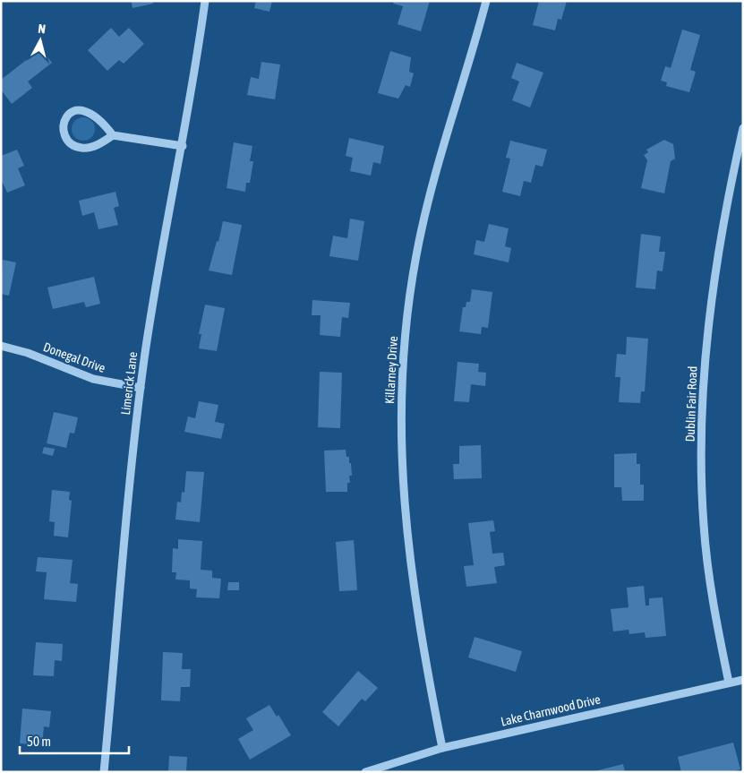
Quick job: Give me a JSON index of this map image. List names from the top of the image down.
{
  "streets": {
    "street": [
      "Donegal Drive",
      "Killarney Drive",
      "Limerick Lane",
      "Dublin Fair Road",
      "Lake Charnwood Drive"
    ]
  },
  "crossings": [
    ["Donegal Drive", "Limerick Lane"],
    ["Killarney Drive", "Lake Charnwood Drive"],
    ["Dublin Fair Road", "Lake Charnwood Drive"]
  ],
  "scale_bar": "50 m",
  "north": "top"
}
